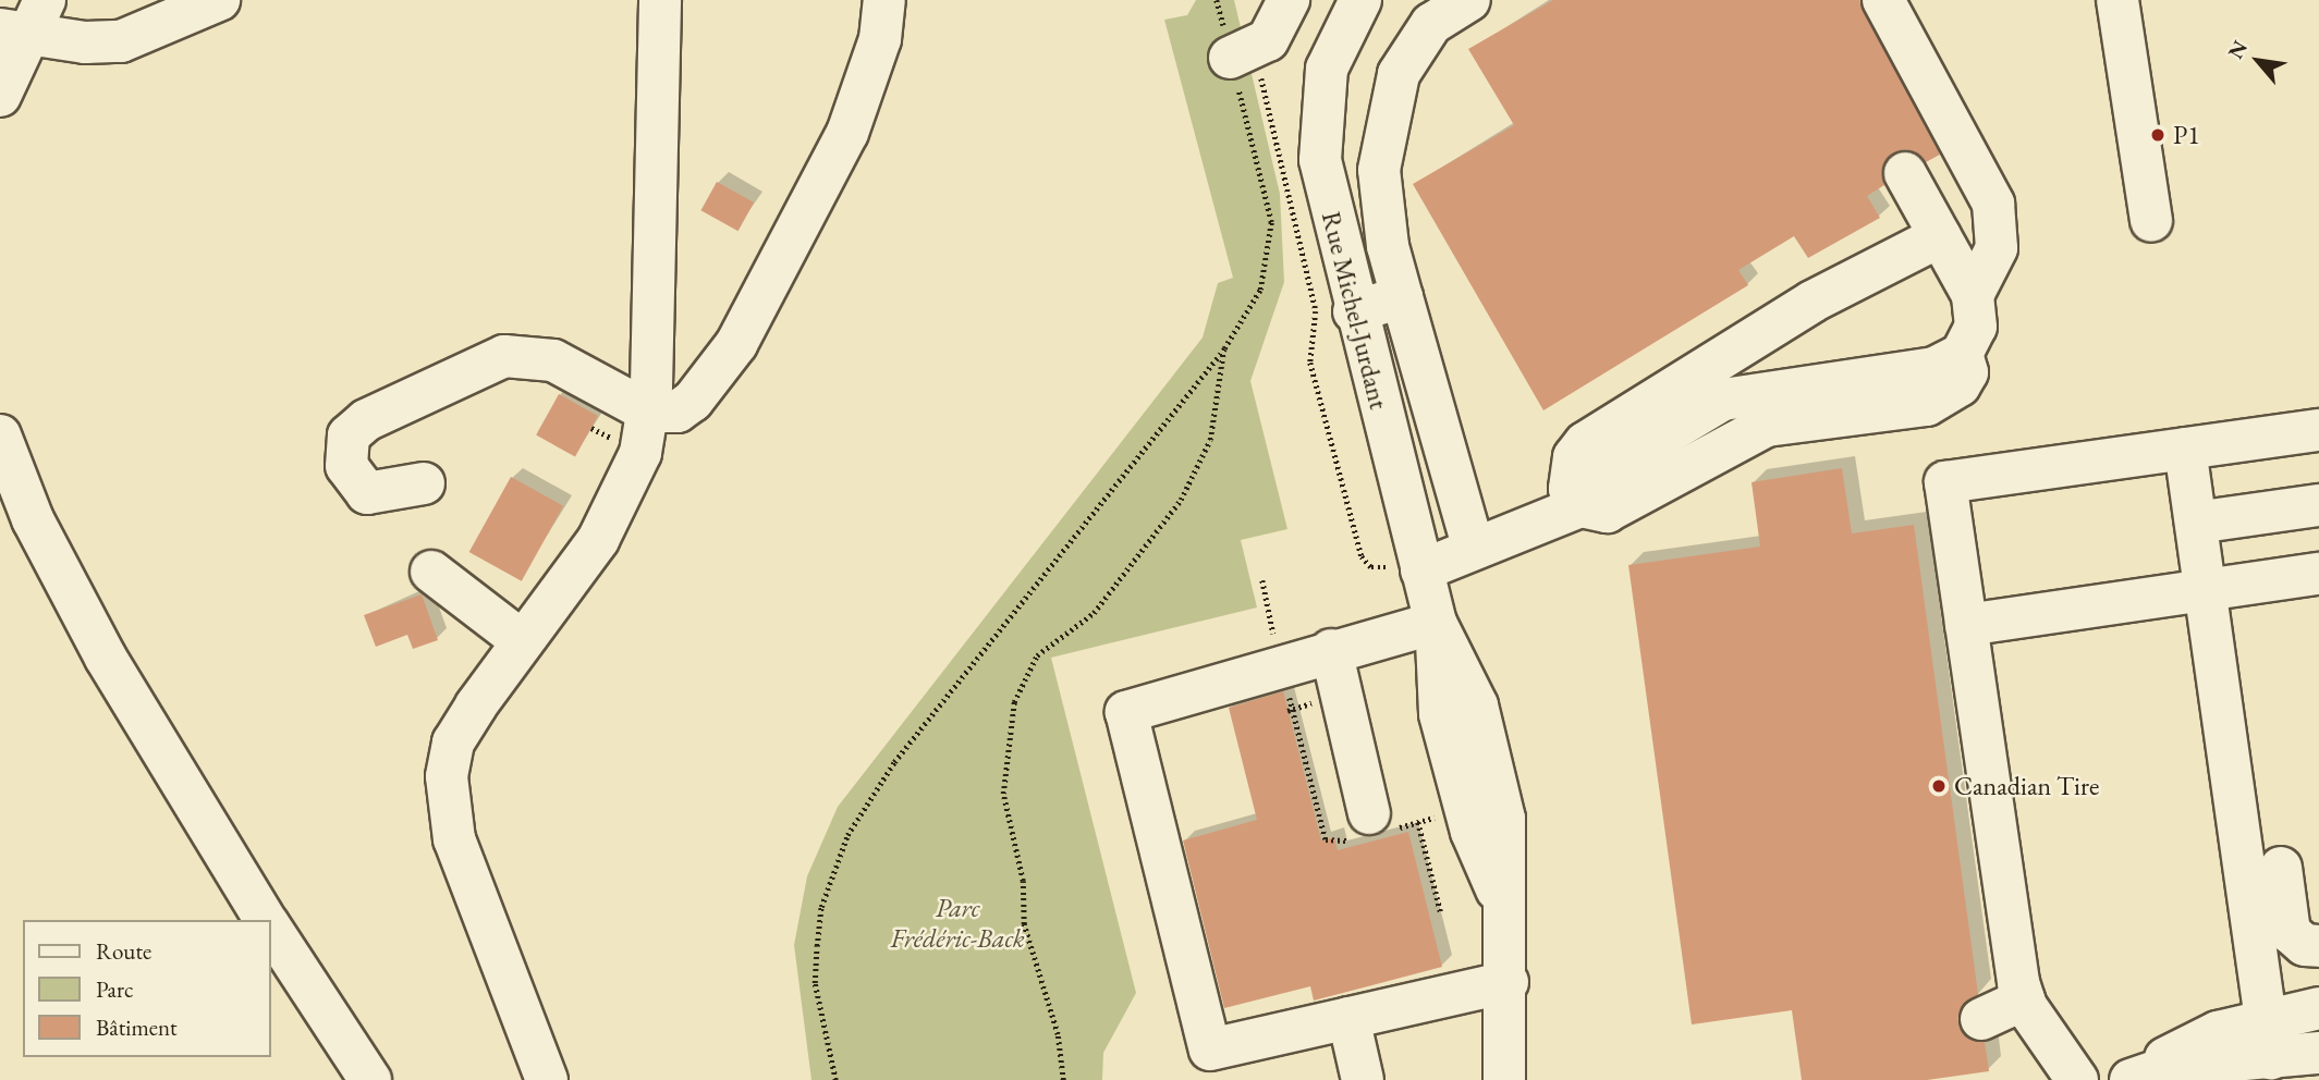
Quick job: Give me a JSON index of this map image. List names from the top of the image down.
{
  "streets": {
    "street": ["Rue Michel-Jurdant"]
  },
  "parks": ["Parc Frédéric-Back"],
  "places": ["P1", "Canadian Tire"],
  "legend": ["Route", "Parc", "Bâtiment"],
  "north": "top left"
}
